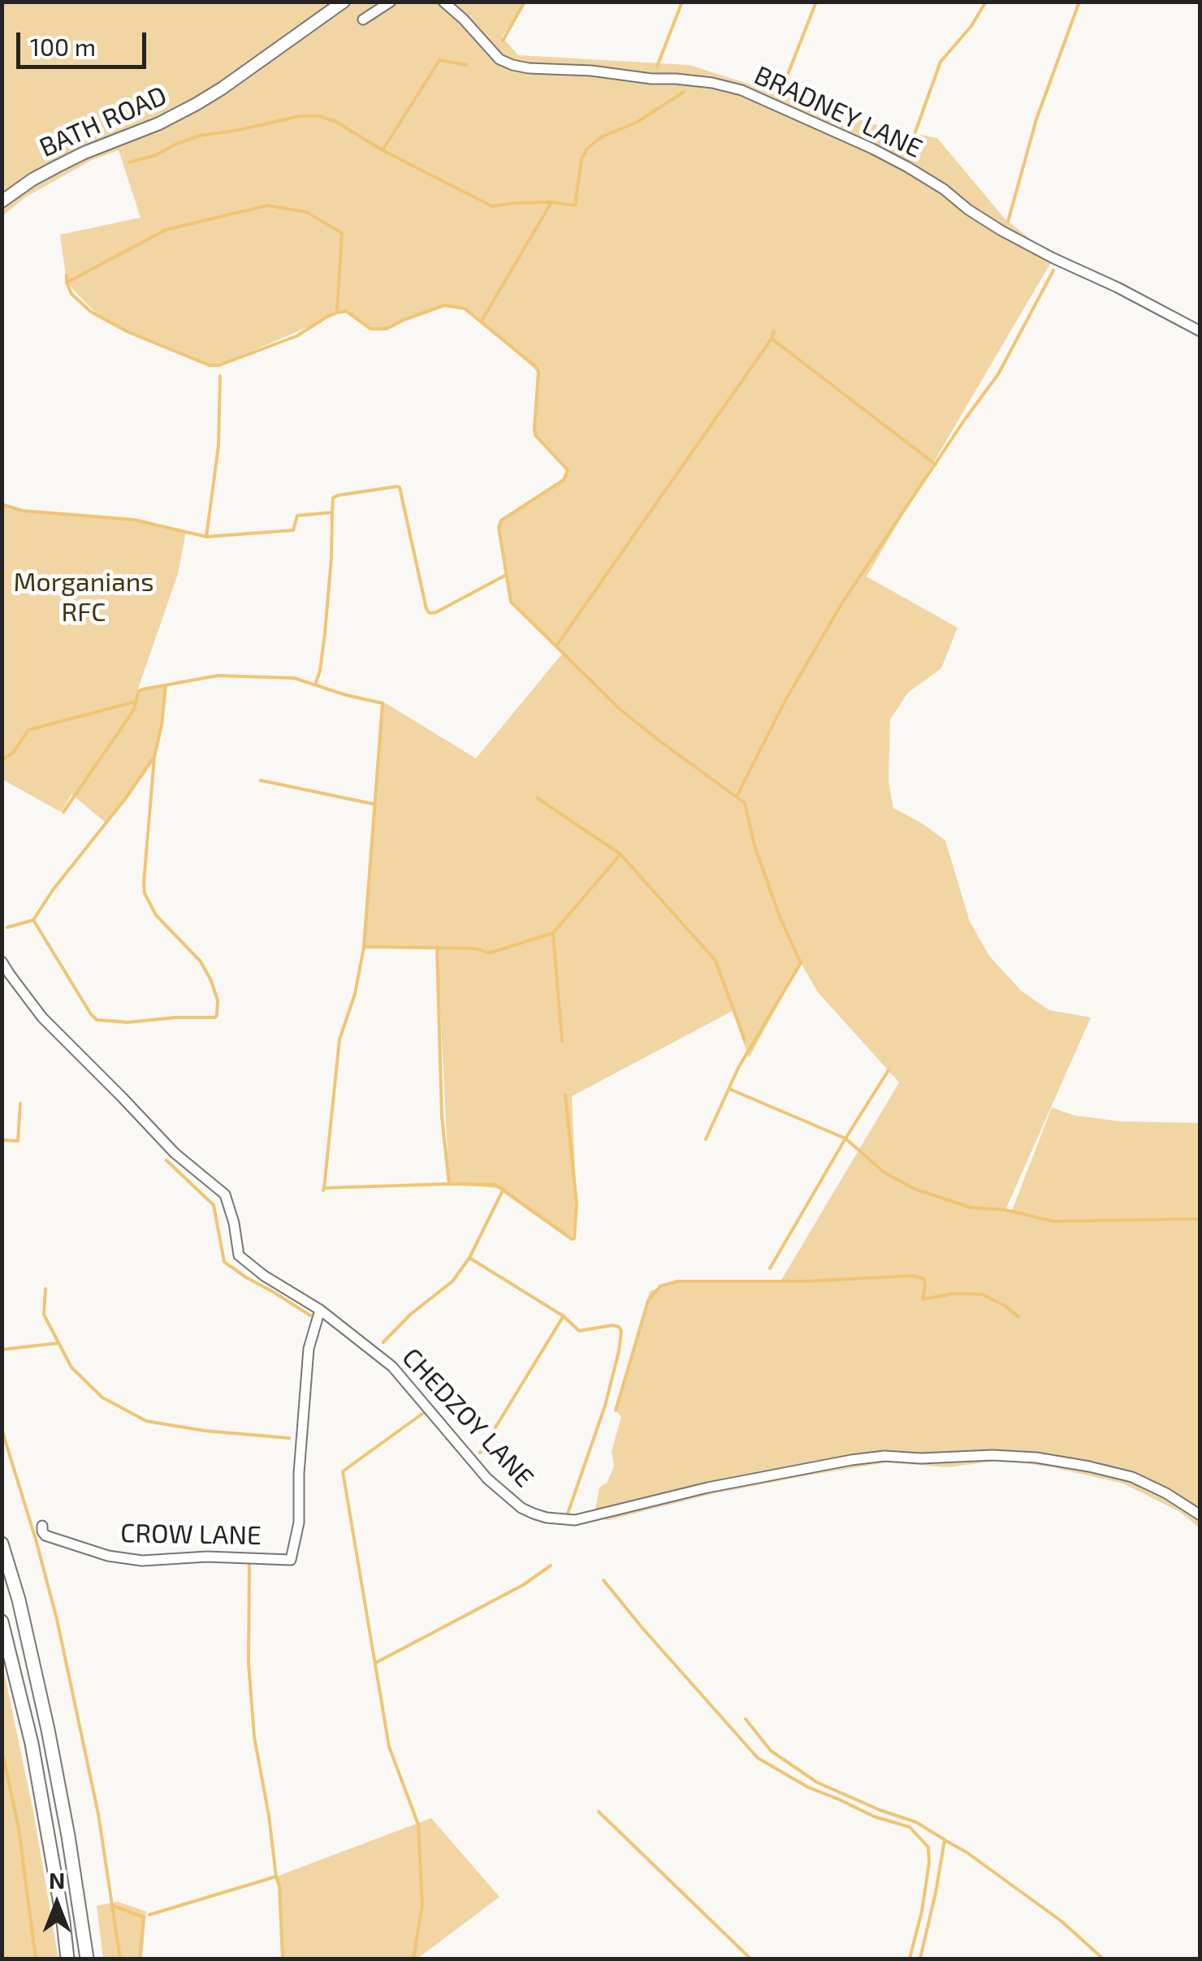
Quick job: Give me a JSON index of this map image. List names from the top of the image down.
{
  "streets": {
    "main road": ["BATH ROAD"],
    "street": ["BRADNEY LANE", "CHEDZOY LANE", "CROW LANE"]
  },
  "crossings": [
    ["CHEDZOY LANE", "CROW LANE"]
  ],
  "parks": ["Morganians RFC"],
  "scale_bar": "100 m",
  "north": "top"
}
